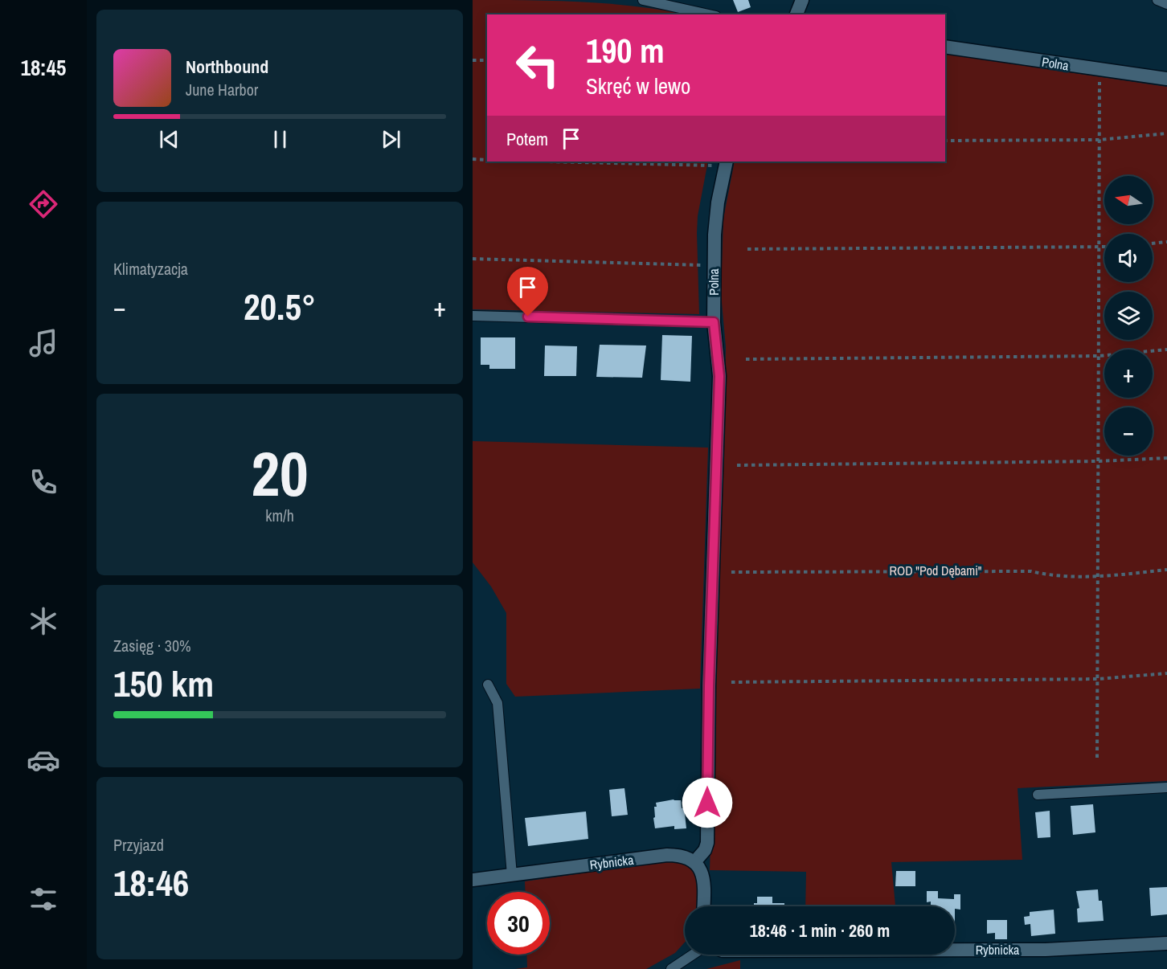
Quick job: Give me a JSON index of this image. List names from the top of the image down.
{
  "streets": {
    "street": ["Polna", "Rybnicka"]
  },
  "crossings": [
    ["Polna", "Rybnicka"]
  ],
  "parks": ["ROD \"Pod Dębami\""],
  "north": "left",
  "page": {
    "tabs": "18:45",
    "turn": ["190 m", "Skręć w lewo"],
    "song": ["Northbound", "June Harbor"],
    "then": "Potem",
    "map_buttons": ["+", "−"],
    "tile": [
      "Klimatyzacja",
      ["20", "km/h"],
      ["Zasięg · 30%", "150 km"],
      ["Przyjazd", "18:46"]
    ],
    "heat": ["−", "20.5°", "+"],
    "limit": "30",
    "trip": "18:46 · 1 min · 260 m"
  }
}
